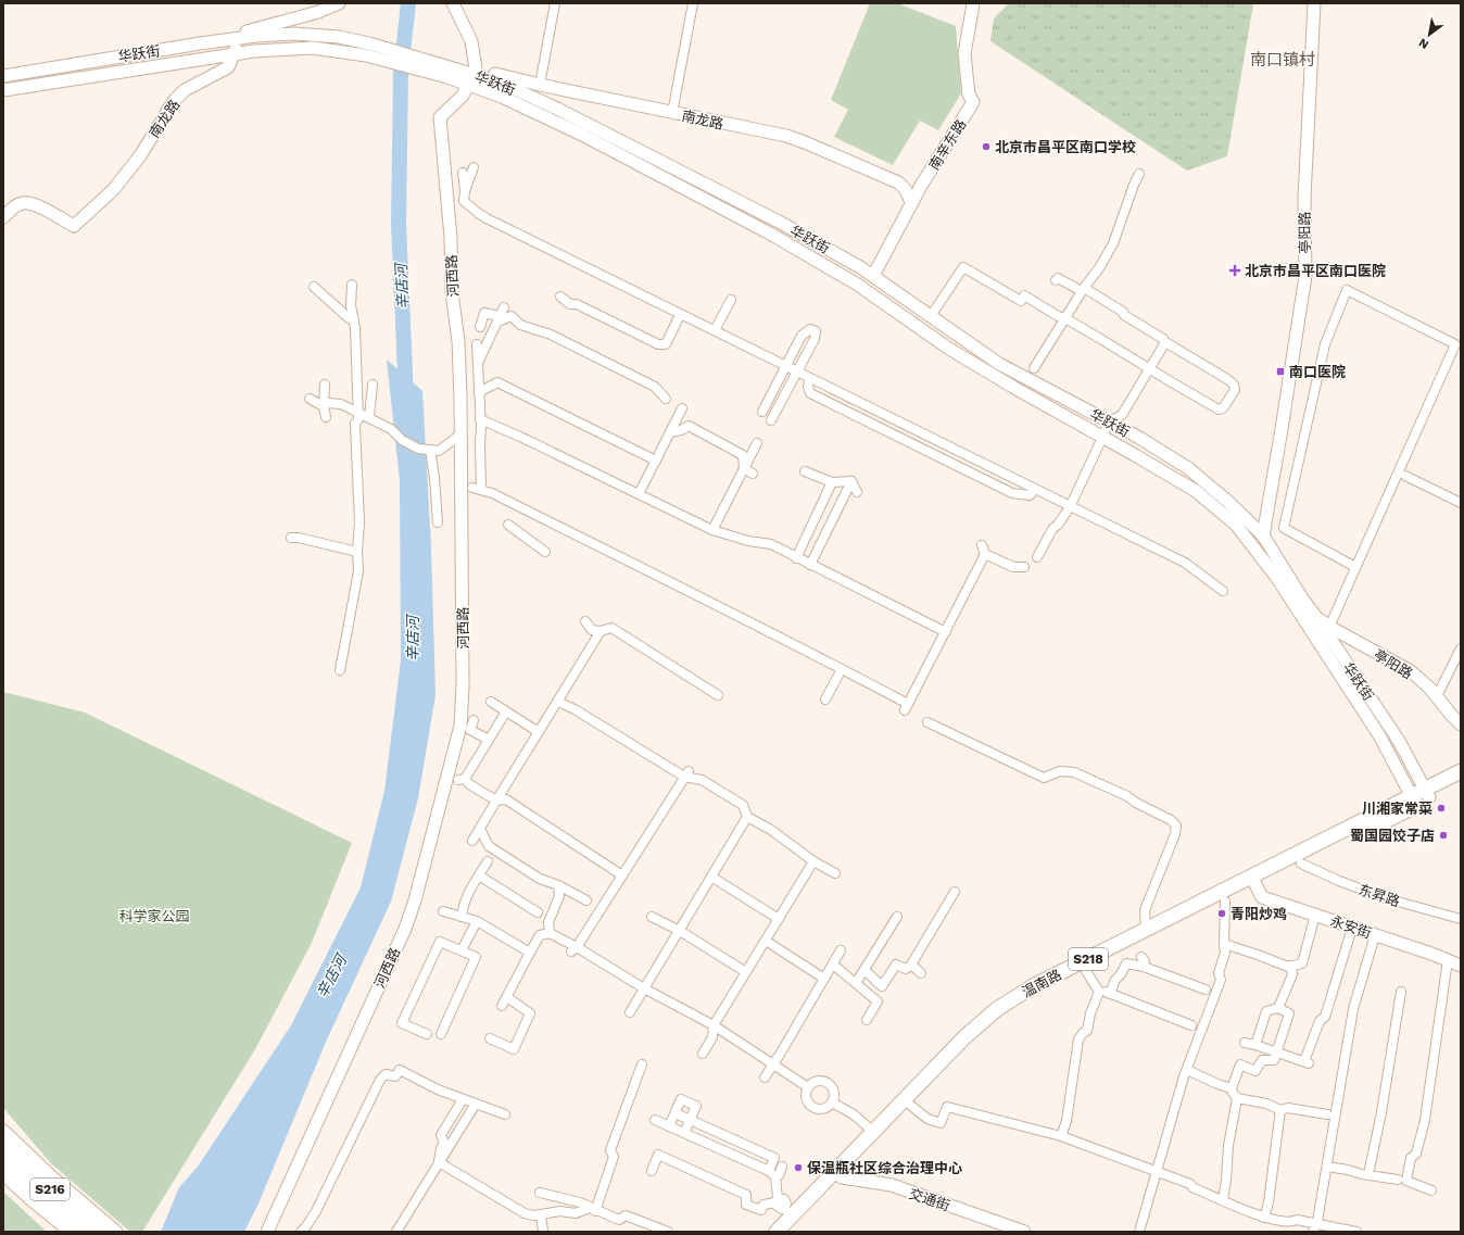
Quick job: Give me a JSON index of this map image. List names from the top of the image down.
{
  "streets": {
    "main road": ["S218", "温南路", "S216"],
    "street": [
      "华跃街",
      "南龙路",
      "南辛东路",
      "亭阳路",
      "河西路",
      "东昇路",
      "永安街",
      "交通街"
    ]
  },
  "crossings": [
    ["华跃街", "南龙路"],
    ["华跃街", "南辛东路"],
    ["华跃街", "亭阳路"],
    ["华跃街", "河西路"],
    ["华跃街", "温南路"],
    ["南龙路", "南辛东路"],
    ["南龙路", "河西路"],
    ["东昇路", "温南路"],
    ["永安街", "温南路"],
    ["温南路", "交通街"]
  ],
  "districts": ["南口镇村"],
  "water": ["辛店河"],
  "parks": ["科学家公园"],
  "places": {
    "other": [
      "北京市昌平区南口学校",
      "川湘家常菜",
      "蜀国园饺子店",
      "青阳炒鸡",
      "保温瓶社区综合治理中心"
    ],
    "health": ["北京市昌平区南口医院"],
    "transit": ["南口医院"]
  },
  "north": "bottom left"
}
